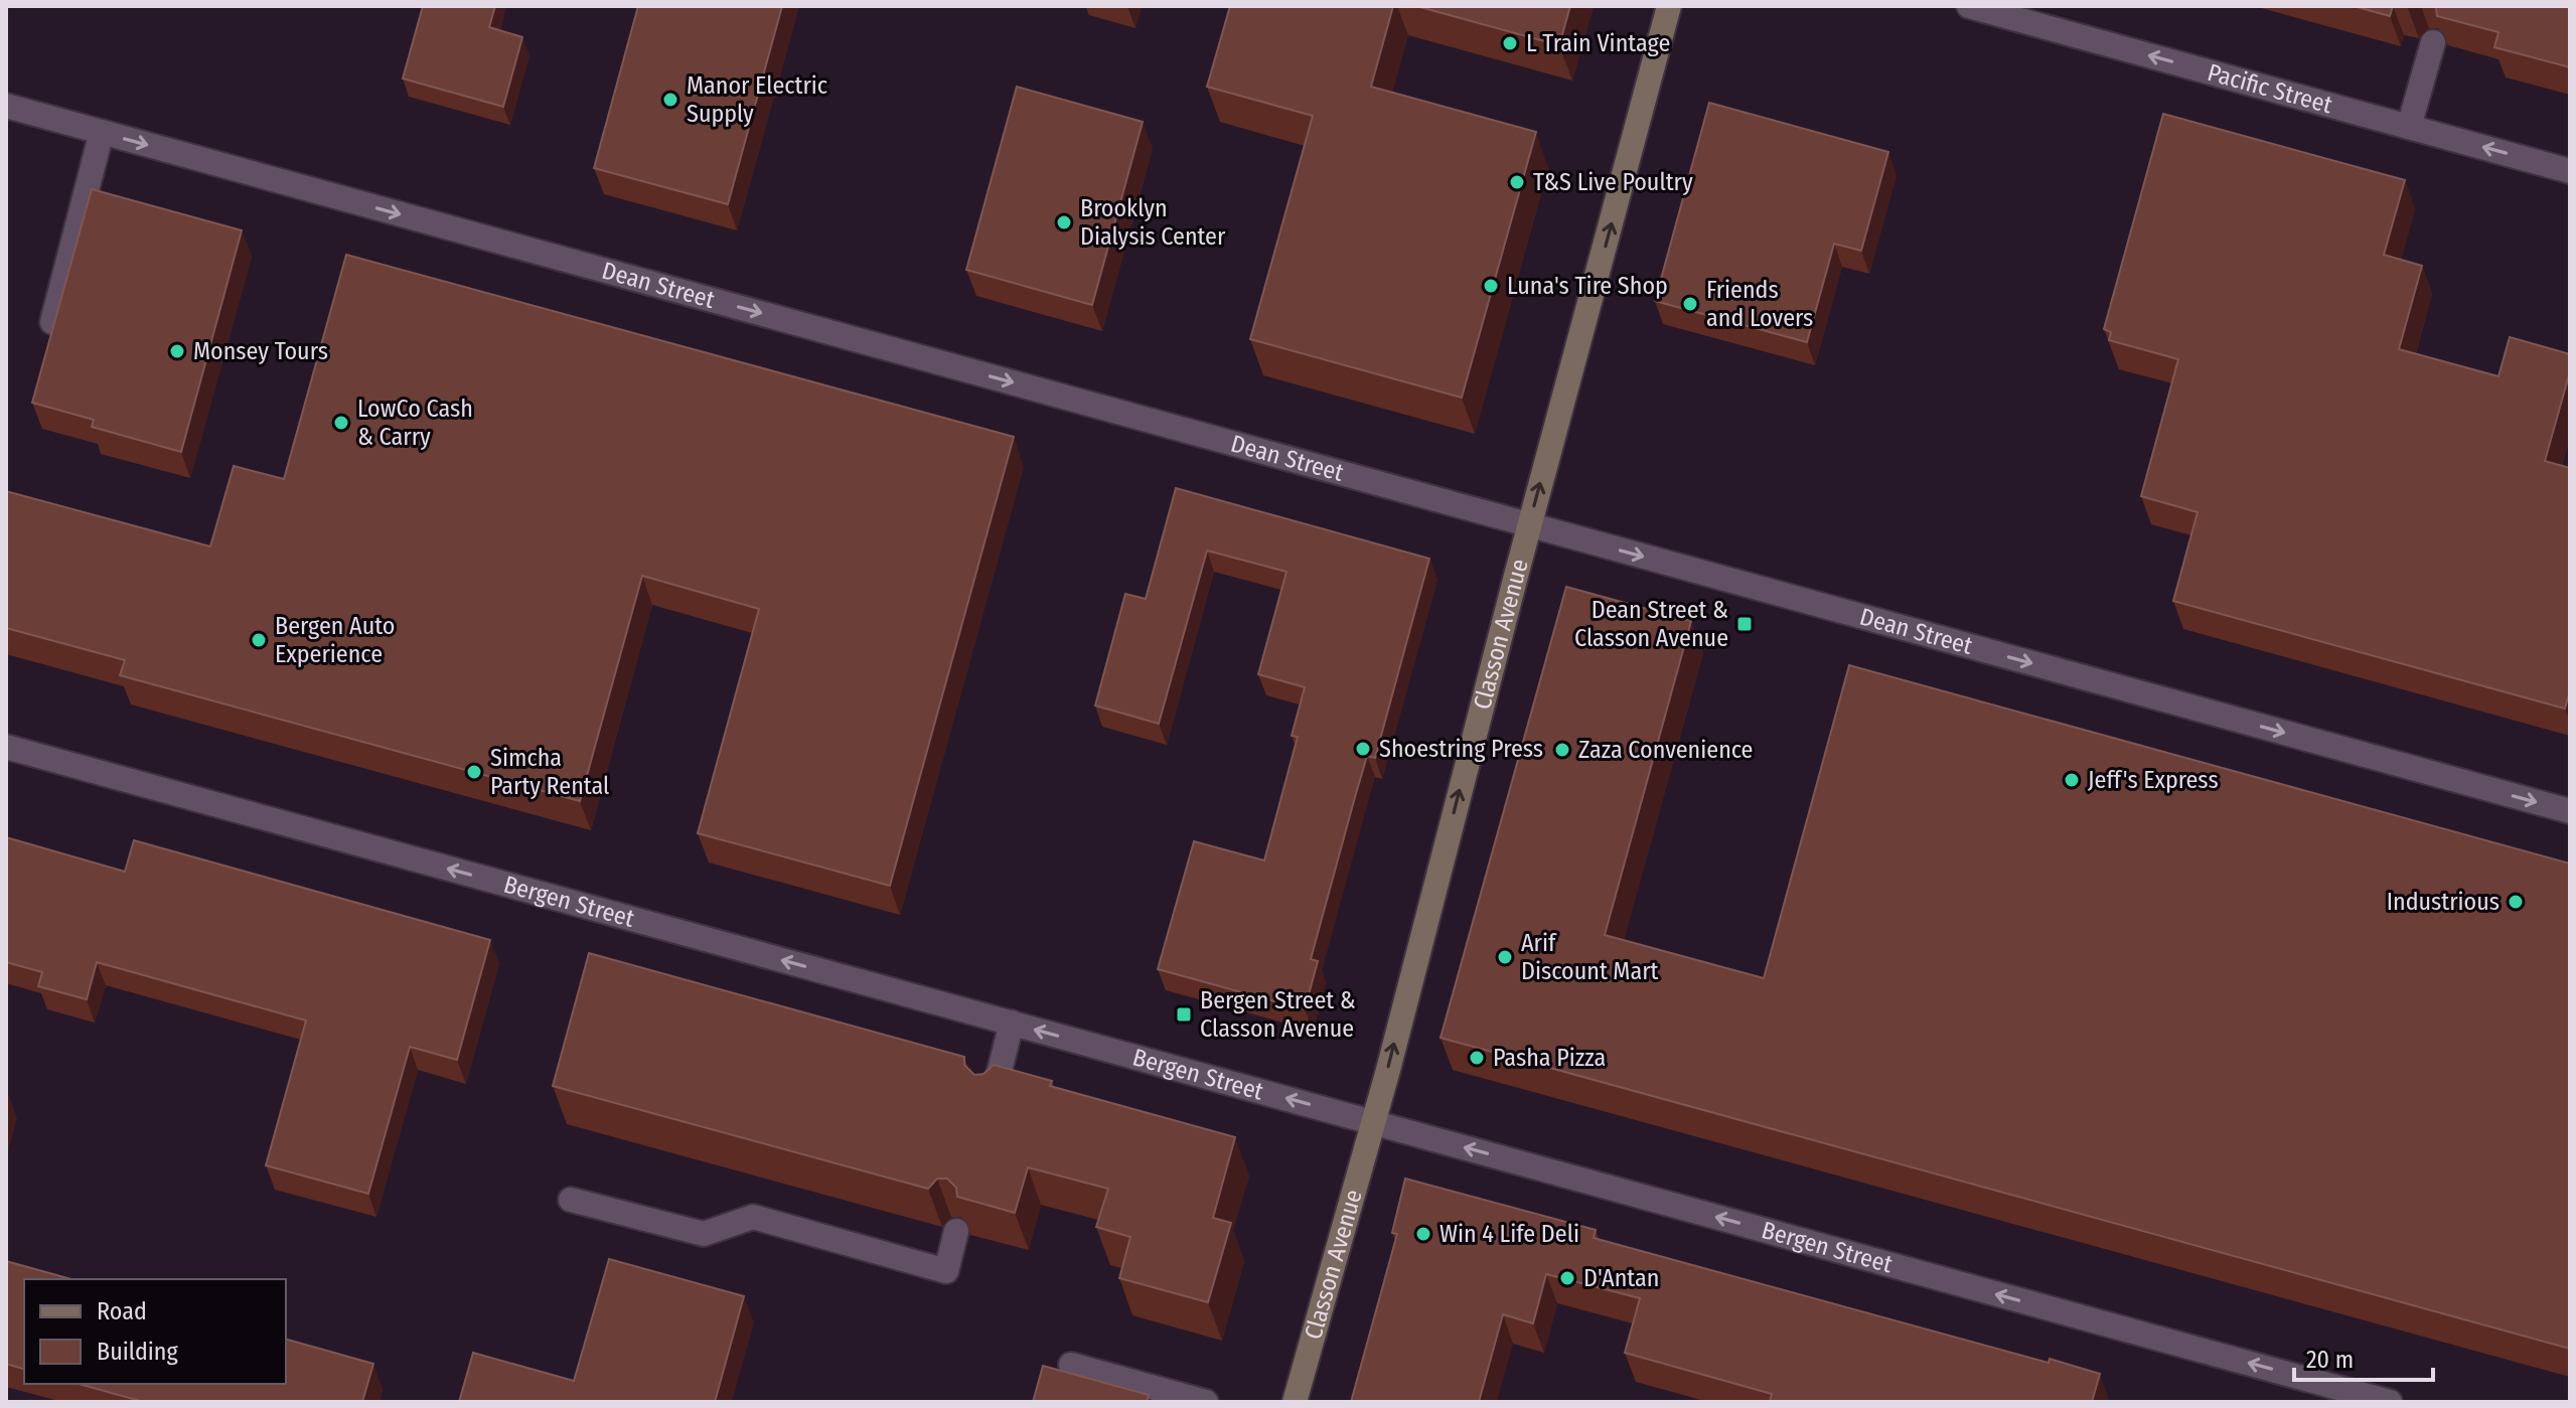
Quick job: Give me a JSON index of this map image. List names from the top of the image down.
{
  "streets": {
    "street": [
      "Pacific Street",
      "Dean Street",
      "Classon Avenue",
      "Bergen Street"
    ]
  },
  "crossings": [
    ["Dean Street", "Classon Avenue"],
    ["Classon Avenue", "Bergen Street"]
  ],
  "one_way": [
    "Pacific Street",
    "Dean Street",
    "Classon Avenue",
    "Bergen Street"
  ],
  "places": {
    "other": [
      "L Train Vintage",
      "Manor Electric Supply",
      "T&S Live Poultry",
      "Brooklyn Dialysis Center",
      "Luna's Tire Shop",
      "Friends and Lovers",
      "Monsey Tours",
      "LowCo Cash & Carry",
      "Bergen Auto Experience",
      "Shoestring Press",
      "Zaza Convenience",
      "Simcha Party Rental",
      "Jeff's Express",
      "Industrious",
      "Arif Discount Mart",
      "Pasha Pizza",
      "Win 4 Life Deli",
      "D'Antan"
    ],
    "transit": ["Dean Street & Classon Avenue", "Bergen Street & Classon Avenue"]
  },
  "legend": ["Road", "Building"],
  "scale_bar": "20 m"
}
